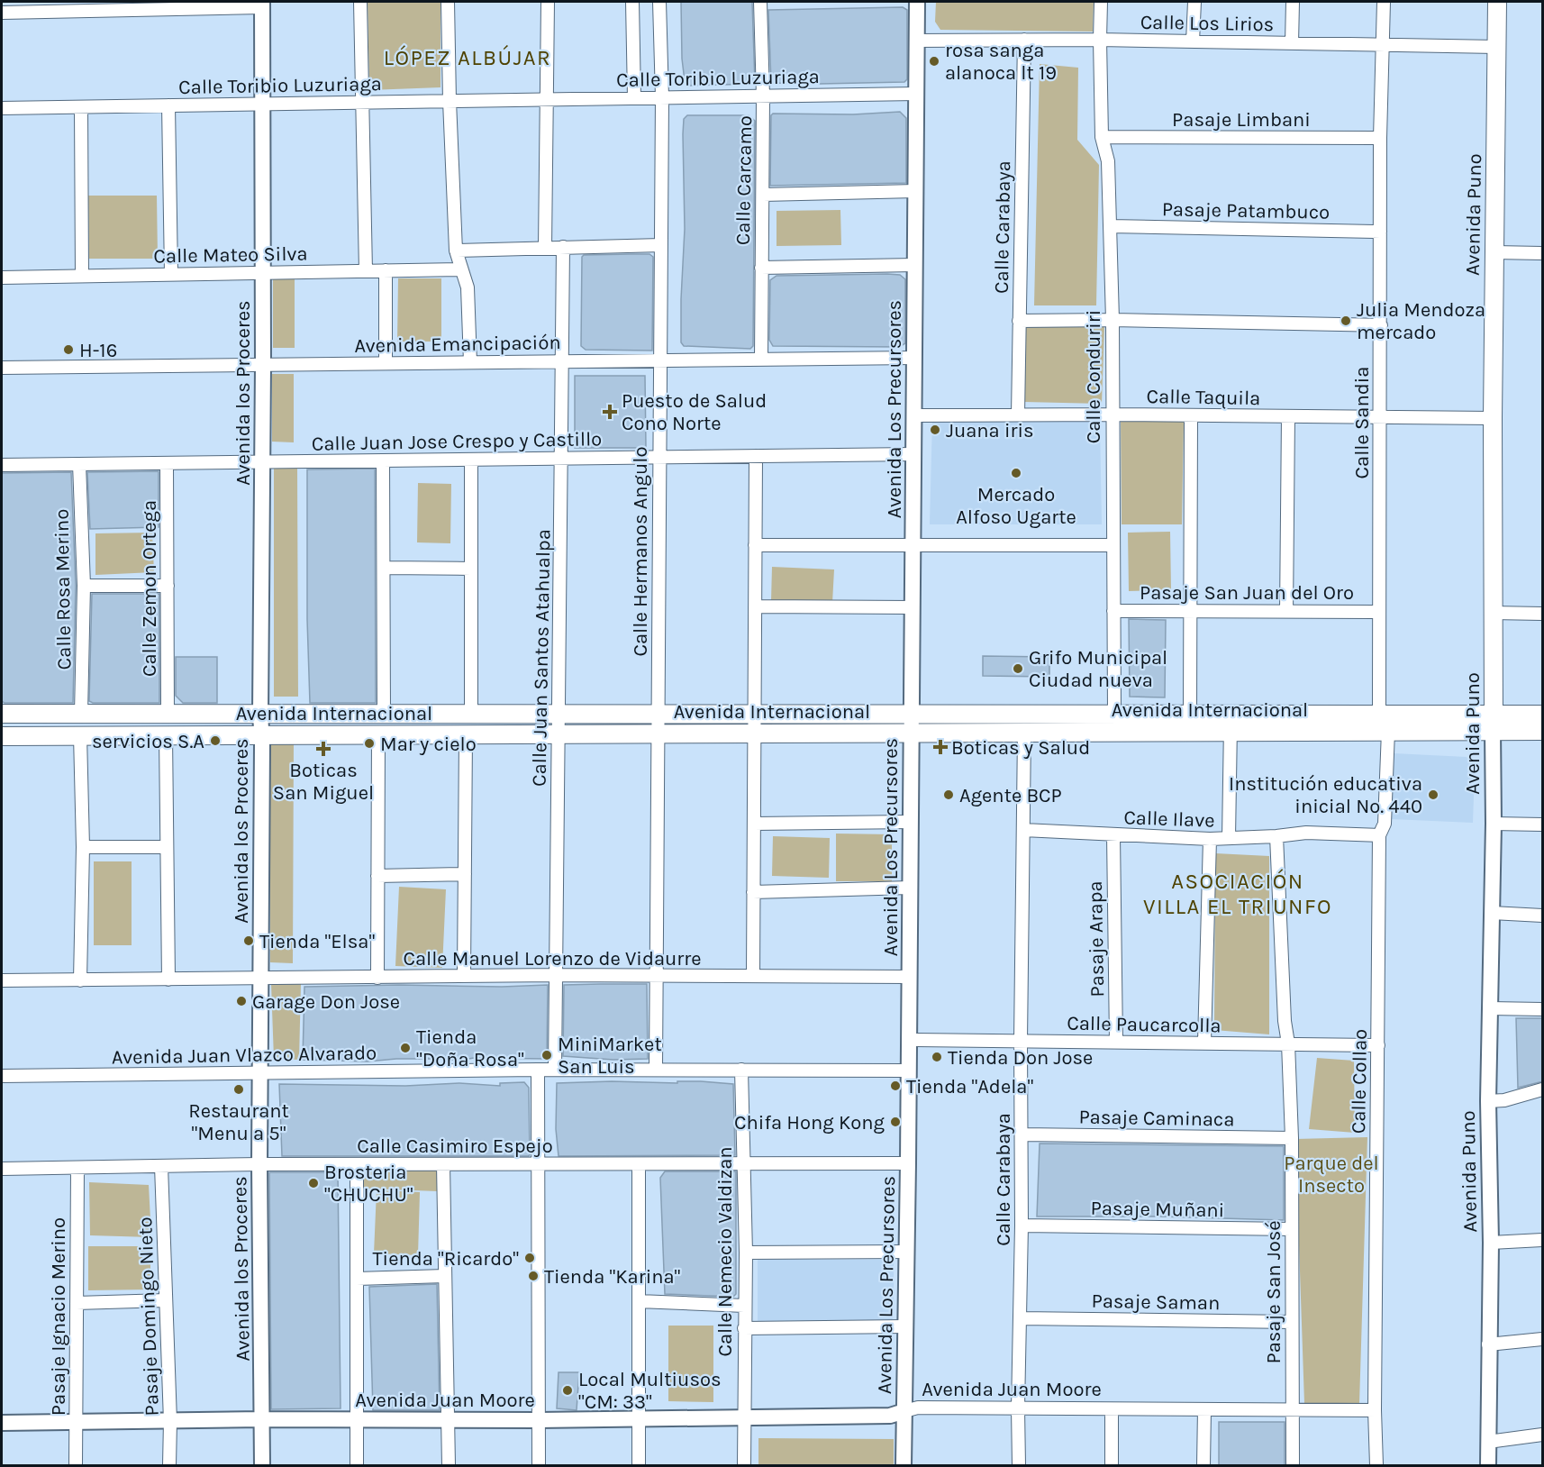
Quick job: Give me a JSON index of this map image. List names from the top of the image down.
{
  "streets": {
    "main road": ["Avenida Puno", "Avenida Internacional"],
    "street": [
      "Calle Los Lirios",
      "Calle Toribio Luzuriaga",
      "Pasaje Limbani",
      "Calle Carcamo",
      "Pasaje Patambuco",
      "Calle Carabaya",
      "Calle Mateo Silva",
      "Avenida Emancipación",
      "Calle Conduriri",
      "Avenida los Proceres",
      "Calle Taquila",
      "Avenida Los Precursores",
      "Calle Sandia",
      "Calle Juan Jose Crespo y Castillo",
      "Calle Hermanos Angulo",
      "Calle Zemon Ortega",
      "Calle Rosa Merino",
      "Pasaje San Juan del Oro",
      "Calle Juan Santos Atahualpa",
      "Calle Ilave",
      "Pasaje Arapa",
      "Calle Manuel Lorenzo de Vidaurre",
      "Calle Paucarcolla",
      "Avenida Juan Vlazco Alvarado",
      "Calle Collao",
      "Pasaje Caminaca",
      "Calle Casimiro Espejo",
      "Pasaje Muñani",
      "Calle Nemecio Valdizan",
      "Pasaje San José",
      "Pasaje Saman",
      "Pasaje Ignacio Merino",
      "Pasaje Domingo Nieto",
      "Avenida Juan Moore"
    ]
  },
  "crossings": [
    ["Calle Los Lirios", "Avenida Puno"],
    ["Calle Los Lirios", "Calle Carabaya"],
    ["Calle Los Lirios", "Calle Conduriri"],
    ["Calle Los Lirios", "Avenida Los Precursores"],
    ["Calle Los Lirios", "Calle Sandia"],
    ["Calle Toribio Luzuriaga", "Calle Carcamo"],
    ["Calle Toribio Luzuriaga", "Avenida los Proceres"],
    ["Calle Toribio Luzuriaga", "Avenida Los Precursores"],
    ["Calle Toribio Luzuriaga", "Calle Hermanos Angulo"],
    ["Pasaje Limbani", "Calle Conduriri"],
    ["Pasaje Limbani", "Calle Sandia"],
    ["Calle Carcamo", "Avenida Emancipación"],
    ["Pasaje Patambuco", "Calle Conduriri"],
    ["Pasaje Patambuco", "Calle Sandia"],
    ["Avenida Puno", "Calle Taquila"],
    ["Avenida Puno", "Avenida Internacional"],
    ["Calle Carabaya", "Calle Taquila"],
    ["Calle Carabaya", "Avenida Internacional"],
    ["Calle Carabaya", "Calle Ilave"],
    ["Calle Carabaya", "Calle Paucarcolla"],
    ["Calle Carabaya", "Pasaje Caminaca"],
    ["Calle Carabaya", "Pasaje Muñani"],
    ["Calle Carabaya", "Pasaje Saman"],
    ["Calle Carabaya", "Avenida Juan Moore"],
    ["Calle Mateo Silva", "Avenida los Proceres"],
    ["Avenida Emancipación", "Avenida los Proceres"],
    ["Avenida Emancipación", "Avenida Los Precursores"],
    ["Avenida Emancipación", "Calle Hermanos Angulo"],
    ["Avenida Emancipación", "Calle Juan Santos Atahualpa"],
    ["Calle Conduriri", "Calle Taquila"],
    ["Calle Conduriri", "Pasaje San Juan del Oro"],
    ["Calle Conduriri", "Avenida Internacional"],
    ["Avenida los Proceres", "Calle Juan Jose Crespo y Castillo"],
    ["Avenida los Proceres", "Avenida Internacional"],
    ["Avenida los Proceres", "Calle Manuel Lorenzo de Vidaurre"],
    ["Avenida los Proceres", "Avenida Juan Vlazco Alvarado"],
    ["Avenida los Proceres", "Calle Casimiro Espejo"],
    ["Avenida los Proceres", "Avenida Juan Moore"],
    ["Calle Taquila", "Avenida Los Precursores"],
    ["Calle Taquila", "Calle Sandia"],
    ["Avenida Los Precursores", "Calle Juan Jose Crespo y Castillo"],
    ["Avenida Los Precursores", "Avenida Internacional"],
    ["Avenida Los Precursores", "Calle Manuel Lorenzo de Vidaurre"],
    ["Avenida Los Precursores", "Calle Paucarcolla"],
    ["Avenida Los Precursores", "Avenida Juan Vlazco Alvarado"],
    ["Avenida Los Precursores", "Calle Casimiro Espejo"],
    ["Avenida Los Precursores", "Avenida Juan Moore"],
    ["Calle Sandia", "Pasaje San Juan del Oro"],
    ["Calle Sandia", "Avenida Internacional"],
    ["Calle Juan Jose Crespo y Castillo", "Calle Hermanos Angulo"],
    ["Calle Juan Jose Crespo y Castillo", "Calle Zemon Ortega"],
    ["Calle Juan Jose Crespo y Castillo", "Calle Rosa Merino"],
    ["Calle Juan Jose Crespo y Castillo", "Calle Juan Santos Atahualpa"],
    ["Calle Hermanos Angulo", "Avenida Internacional"],
    ["Calle Hermanos Angulo", "Calle Manuel Lorenzo de Vidaurre"],
    ["Calle Hermanos Angulo", "Avenida Juan Vlazco Alvarado"],
    ["Calle Zemon Ortega", "Avenida Internacional"],
    ["Calle Rosa Merino", "Avenida Internacional"],
    ["Calle Juan Santos Atahualpa", "Avenida Internacional"],
    ["Calle Juan Santos Atahualpa", "Calle Manuel Lorenzo de Vidaurre"],
    ["Calle Juan Santos Atahualpa", "Avenida Juan Vlazco Alvarado"],
    ["Avenida Internacional", "Calle Collao"],
    ["Calle Ilave", "Pasaje Arapa"],
    ["Calle Ilave", "Calle Collao"],
    ["Calle Ilave", "Pasaje San José"],
    ["Pasaje Arapa", "Calle Paucarcolla"],
    ["Calle Paucarcolla", "Calle Collao"],
    ["Calle Paucarcolla", "Pasaje San José"],
    ["Avenida Juan Vlazco Alvarado", "Calle Nemecio Valdizan"],
    ["Calle Collao", "Avenida Juan Moore"],
    ["Pasaje Caminaca", "Pasaje San José"],
    ["Calle Casimiro Espejo", "Calle Nemecio Valdizan"],
    ["Calle Casimiro Espejo", "Pasaje Ignacio Merino"],
    ["Calle Casimiro Espejo", "Pasaje Domingo Nieto"],
    ["Pasaje Muñani", "Pasaje San José"],
    ["Calle Nemecio Valdizan", "Avenida Juan Moore"],
    ["Pasaje San José", "Pasaje Saman"],
    ["Pasaje San José", "Avenida Juan Moore"],
    ["Pasaje Ignacio Merino", "Avenida Juan Moore"],
    ["Pasaje Domingo Nieto", "Avenida Juan Moore"]
  ],
  "districts": ["LÓPEZ ALBÚJAR", "ASOCIACIÓN VILLA EL TRIUNFO"],
  "parks": ["Parque del Insecto"],
  "places": {
    "other": [
      "rosa sanga alanoca lt 19",
      "Julia Mendoza mercado",
      "H-16",
      "Juana iris",
      "Mercado Alfoso Ugarte",
      "Grifo Municipal Ciudad nueva",
      "servicios S.A",
      "Mar y cielo",
      "Agente BCP",
      "Institución educativa inicial No. 440",
      "Tienda \"Elsa\"",
      "Garage Don Jose",
      "Tienda \"Doña Rosa\"",
      "MiniMarket San Luis",
      "Tienda Don Jose",
      "Tienda \"Adela\"",
      "Restaurant \"Menu a 5\"",
      "Chifa Hong Kong",
      "Brosteria \"CHUCHU\"",
      "Tienda \"Ricardo\"",
      "Tienda \"Karina\"",
      "Local Multiusos \"CM: 33\""
    ],
    "health": ["Puesto de Salud Cono Norte", "Boticas y Salud", "Boticas San Miguel"]
  }
}
